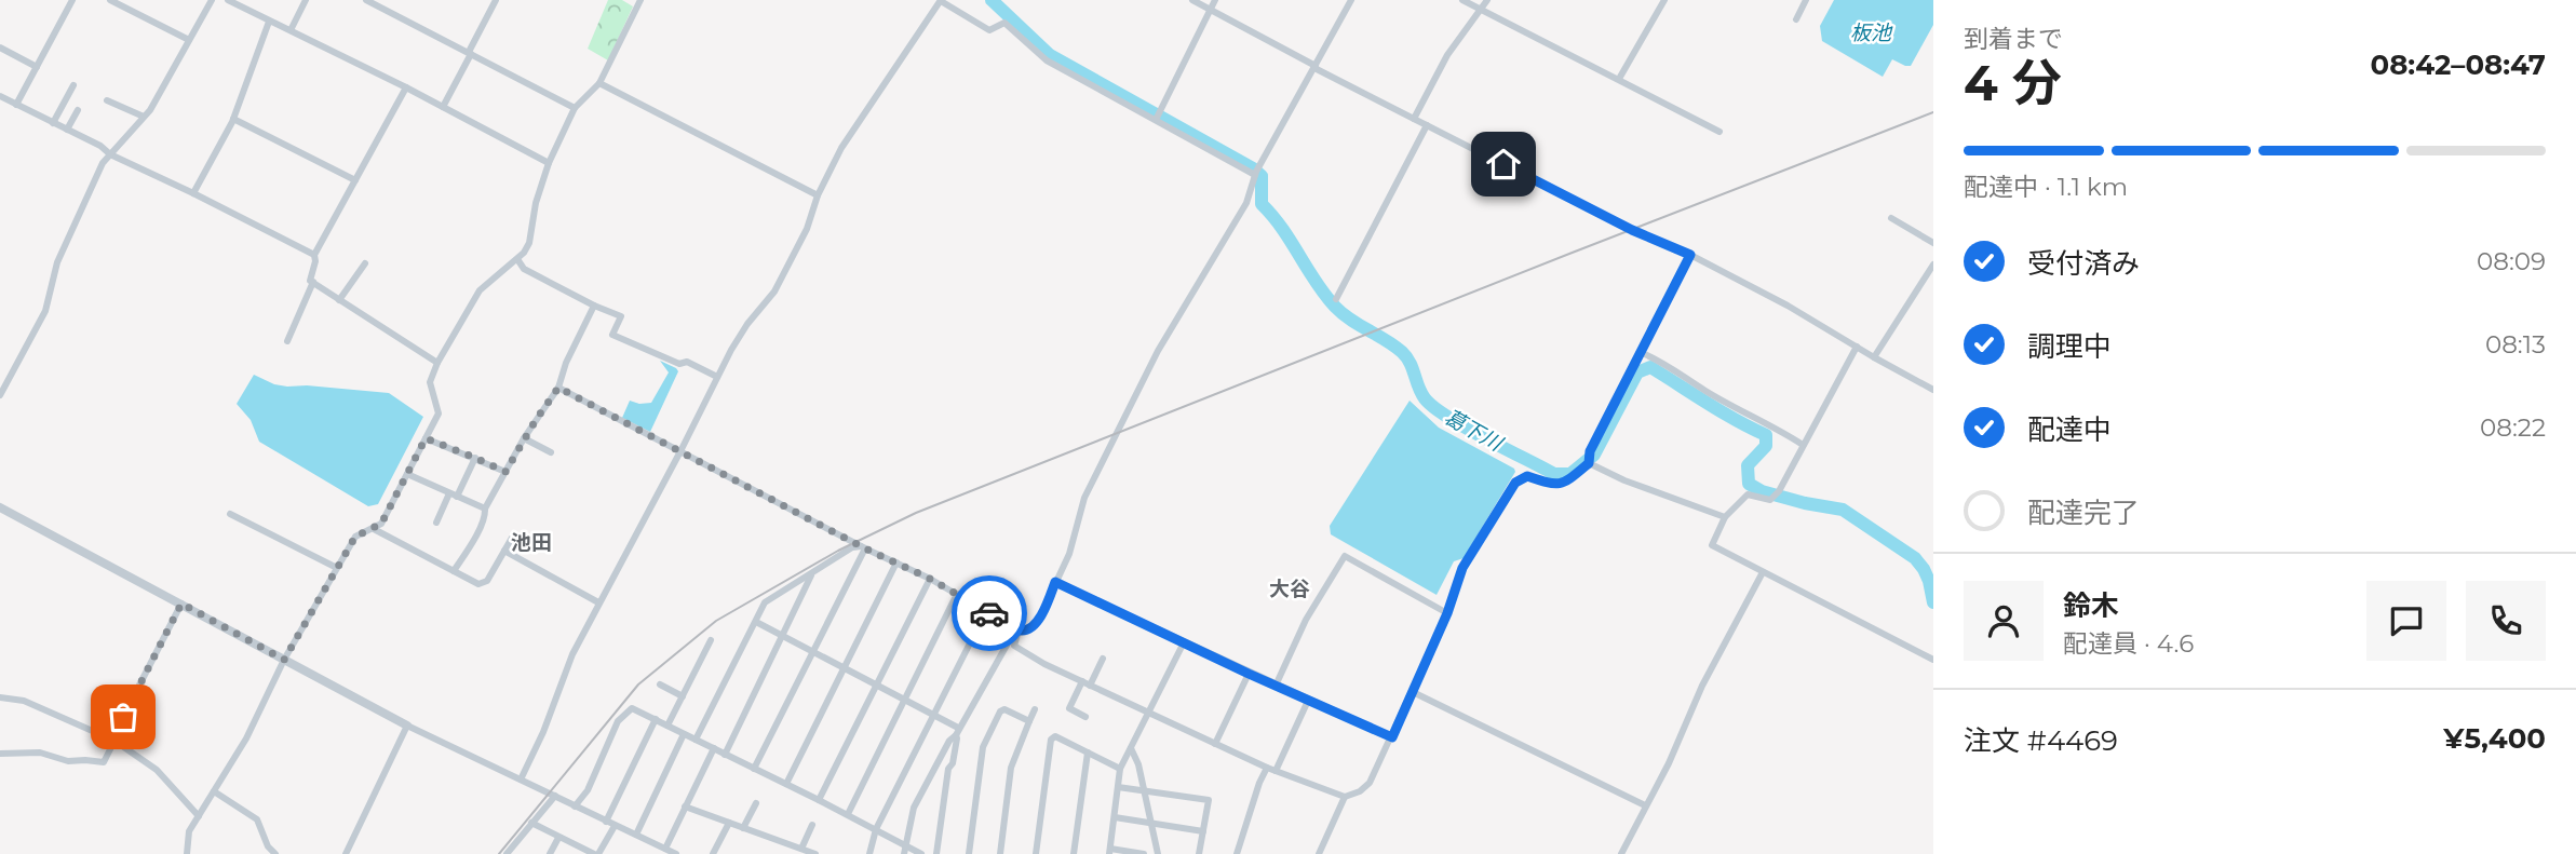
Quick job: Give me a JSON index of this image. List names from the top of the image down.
{
  "districts": ["池田", "大谷"],
  "water": ["板池", "葛下川"],
  "page": {
    "heading": ["4 分", "到着まで", "08:42–08:47"],
    "panel": [
      "鈴木",
      "配達員 · 4.6",
      "注文 #4469",
      "¥5,400"
    ],
    "bar": "配達中 · 1.1 km",
    "list": [
      ["受付済み", "08:09"],
      ["調理中", "08:13"],
      ["配達中", "08:22"],
      "配達完了"
    ]
  }
}
